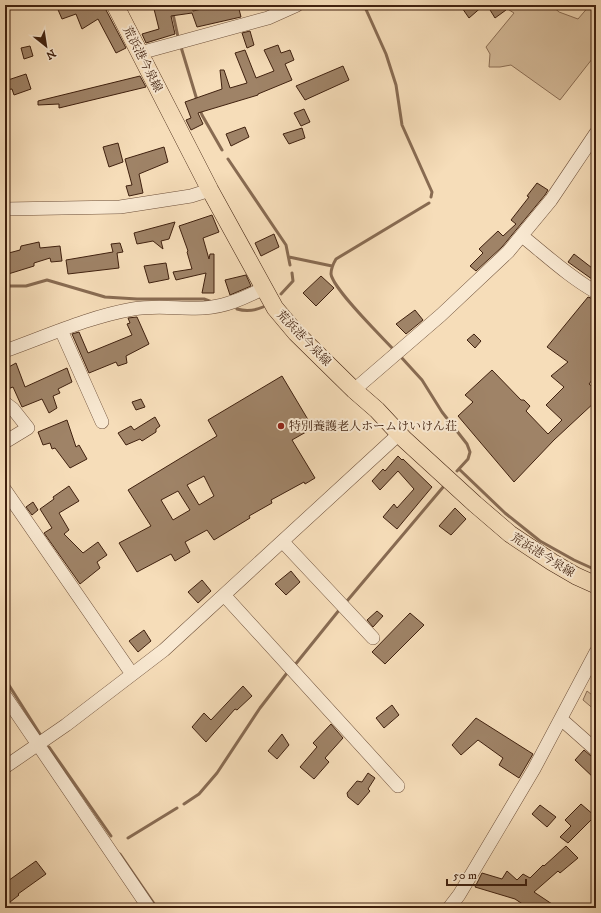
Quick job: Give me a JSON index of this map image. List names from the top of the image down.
{
  "streets": {
    "main road": ["荒浜港今泉線"]
  },
  "places": ["特別養護老人ホームけいけん荘"],
  "scale_bar": "50 m",
  "north": "bottom right"
}
